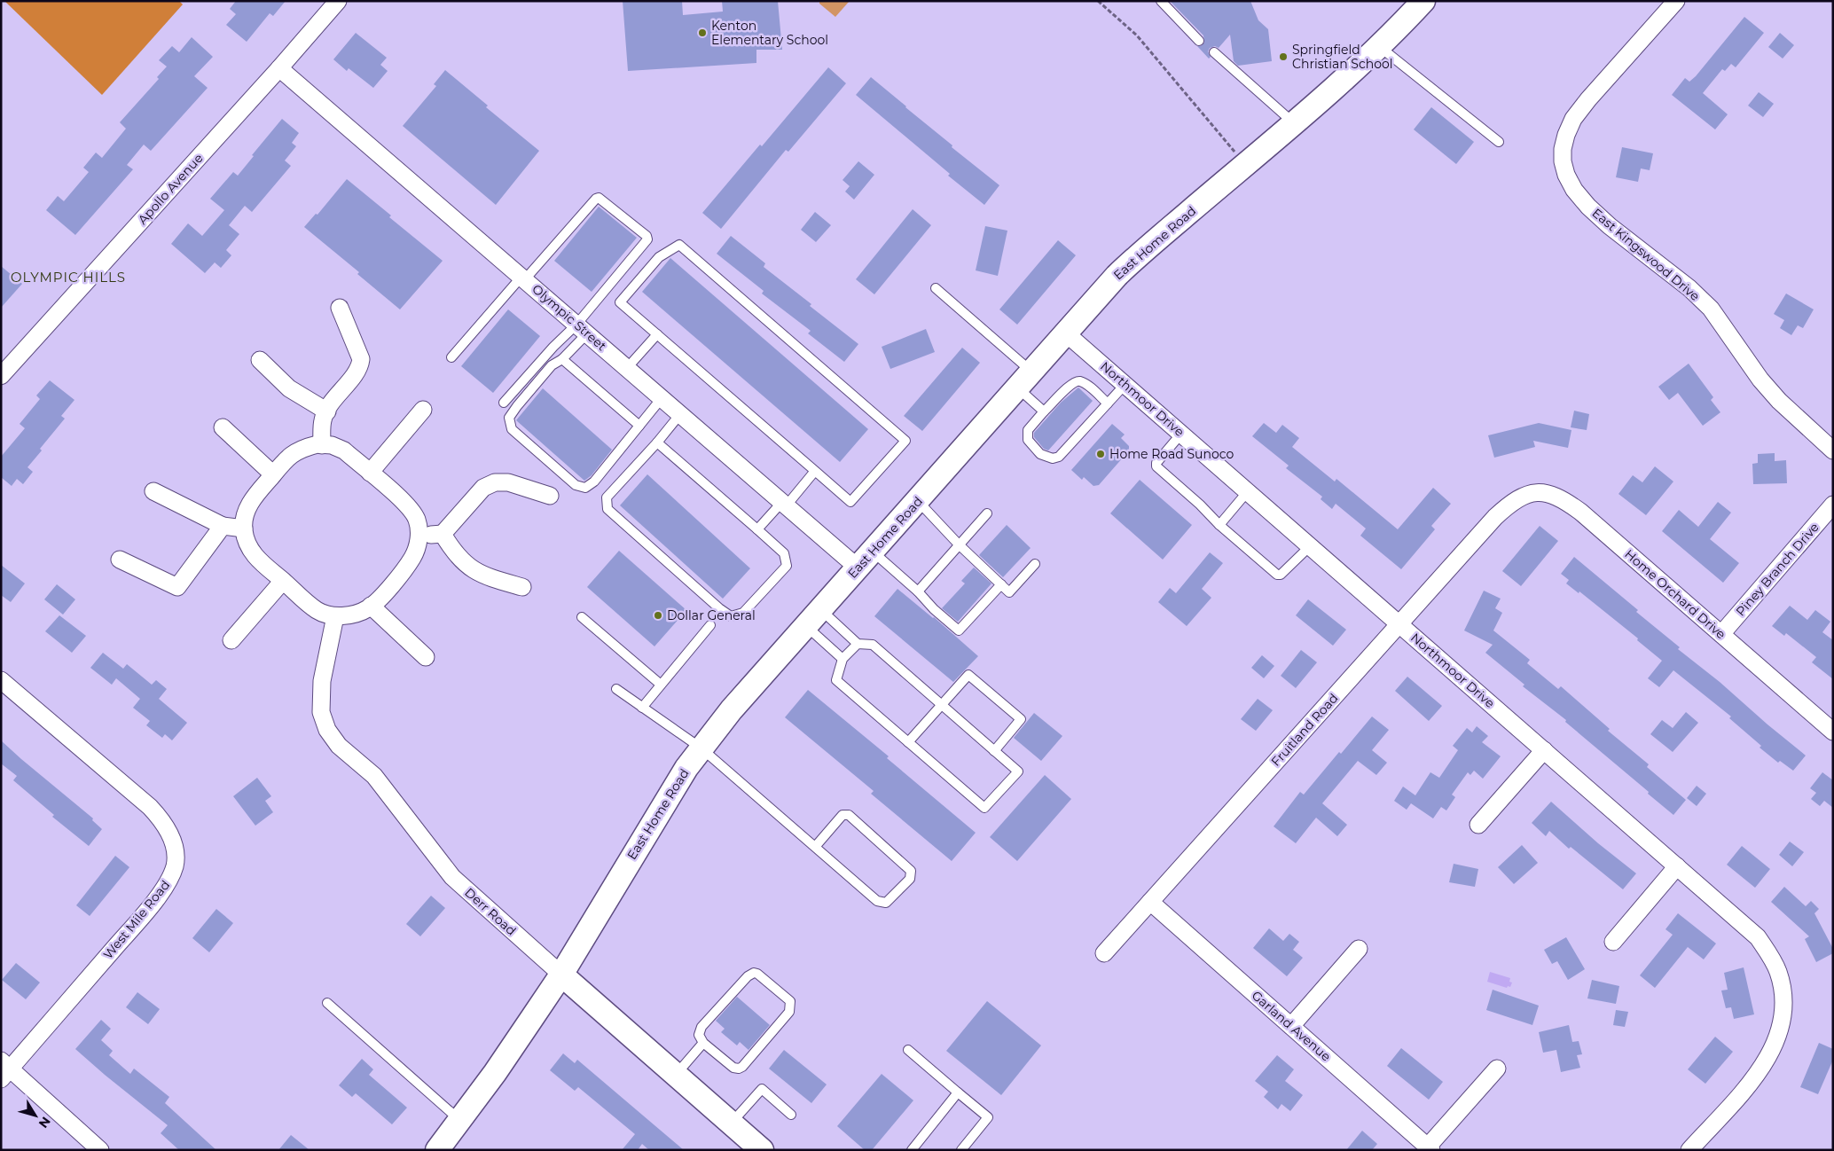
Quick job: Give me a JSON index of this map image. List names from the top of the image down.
{
  "streets": {
    "street": [
      "Apollo Avenue",
      "East Home Road",
      "East Kingswood Drive",
      "Olympic Street",
      "Northmoor Drive",
      "Piney Branch Drive",
      "Home Orchard Drive",
      "Fruitland Road",
      "Derr Road",
      "West Mile Road",
      "Garland Avenue"
    ]
  },
  "crossings": [
    ["Apollo Avenue", "Olympic Street"],
    ["East Home Road", "Olympic Street"],
    ["East Home Road", "Northmoor Drive"],
    ["East Home Road", "Derr Road"],
    ["Northmoor Drive", "Fruitland Road"],
    ["Piney Branch Drive", "Home Orchard Drive"],
    ["Home Orchard Drive", "Fruitland Road"],
    ["Fruitland Road", "Garland Avenue"]
  ],
  "districts": ["OLYMPIC HILLS"],
  "places": [
    "Kenton Elementary School",
    "Springfield Christian School",
    "Home Road Sunoco",
    "Dollar General"
  ],
  "north": "bottom right"
}
